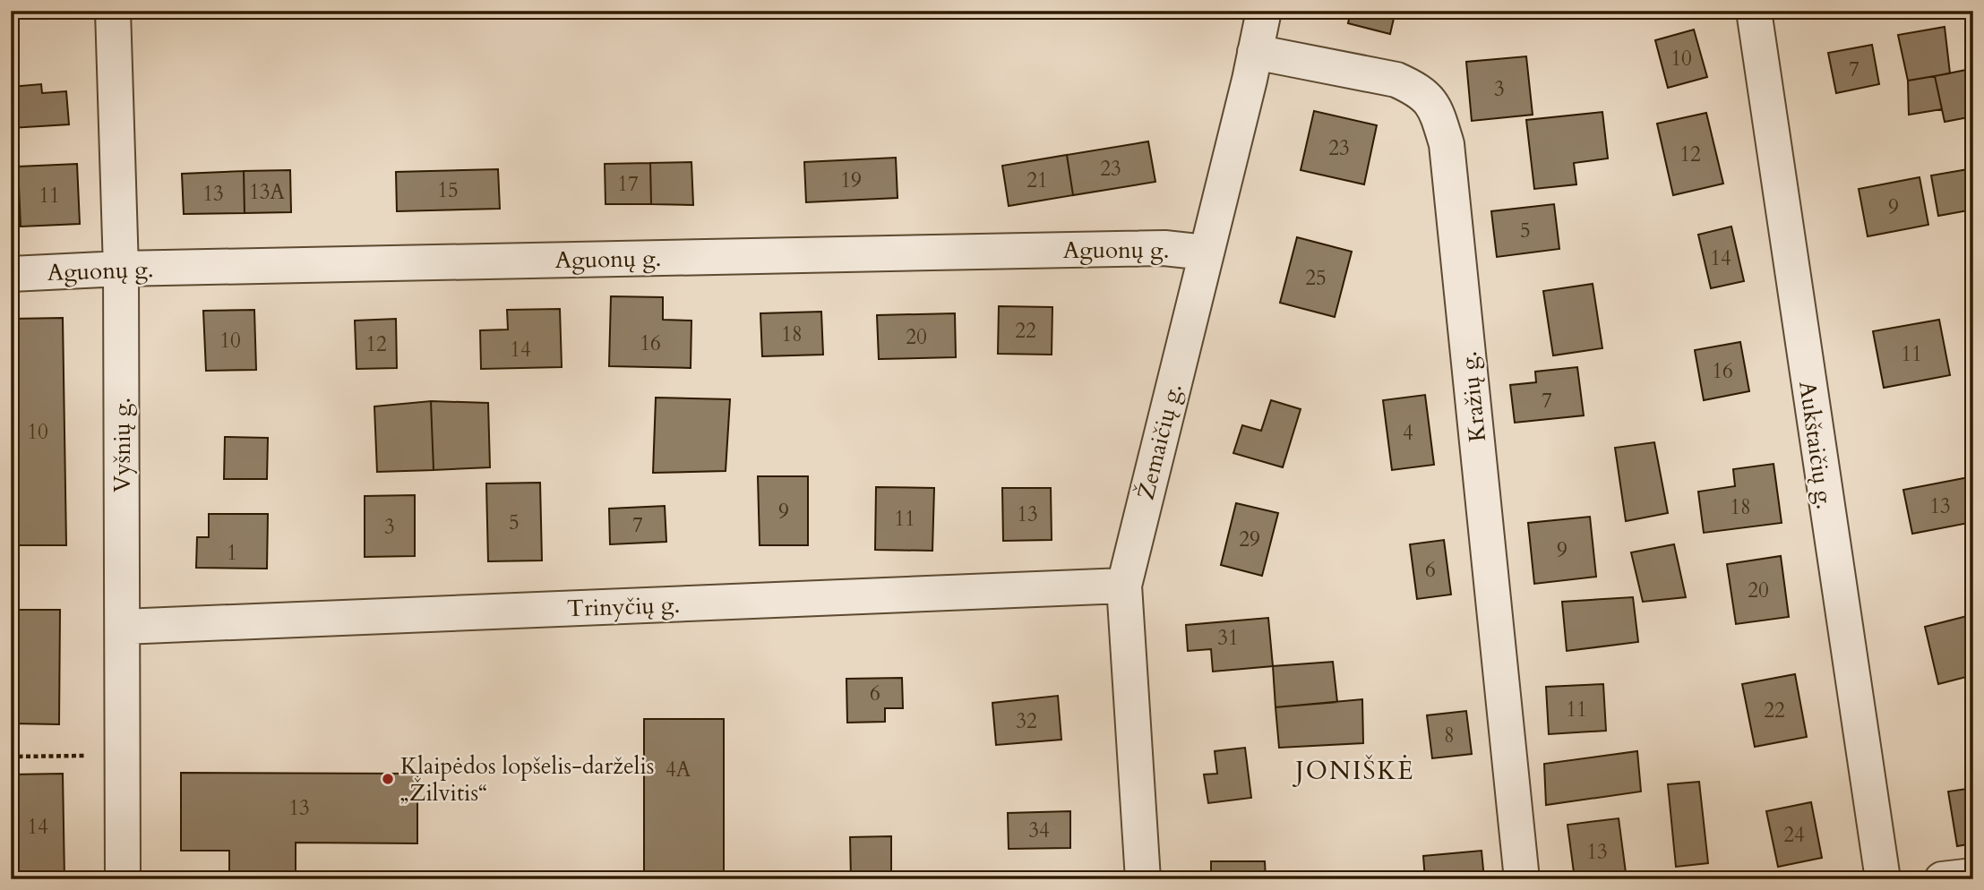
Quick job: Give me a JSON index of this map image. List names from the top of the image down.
{
  "streets": {
    "street": [
      "Aguonų g.",
      "Kražių g.",
      "Žemaičių g.",
      "Vyšnių g.",
      "Aukštaičių g.",
      "Trinyčių g."
    ]
  },
  "crossings": [
    ["Aguonų g.", "Žemaičių g."],
    ["Aguonų g.", "Vyšnių g."],
    ["Kražių g.", "Žemaičių g."],
    ["Žemaičių g.", "Trinyčių g."],
    ["Vyšnių g.", "Trinyčių g."]
  ],
  "districts": ["JONIŠKĖ"],
  "places": ["Klaipėdos lopšelis-darželis „Žilvitis“"],
  "house_numbers": [
    "10",
    "7",
    "3",
    "23",
    "12",
    "23",
    "19",
    "21",
    "17",
    "15",
    "13A",
    "13",
    "11",
    "9",
    "5",
    "14",
    "25",
    "22",
    "18",
    "20",
    "10",
    "16",
    "12",
    "14",
    "11",
    "16",
    "7",
    "10",
    "4",
    "13",
    "18",
    "9",
    "13",
    "11",
    "5",
    "7",
    "3",
    "29",
    "9",
    "1",
    "6",
    "20",
    "31",
    "6",
    "11",
    "22",
    "32",
    "8",
    "4A",
    "13",
    "14",
    "34",
    "24",
    "13"
  ]
}
